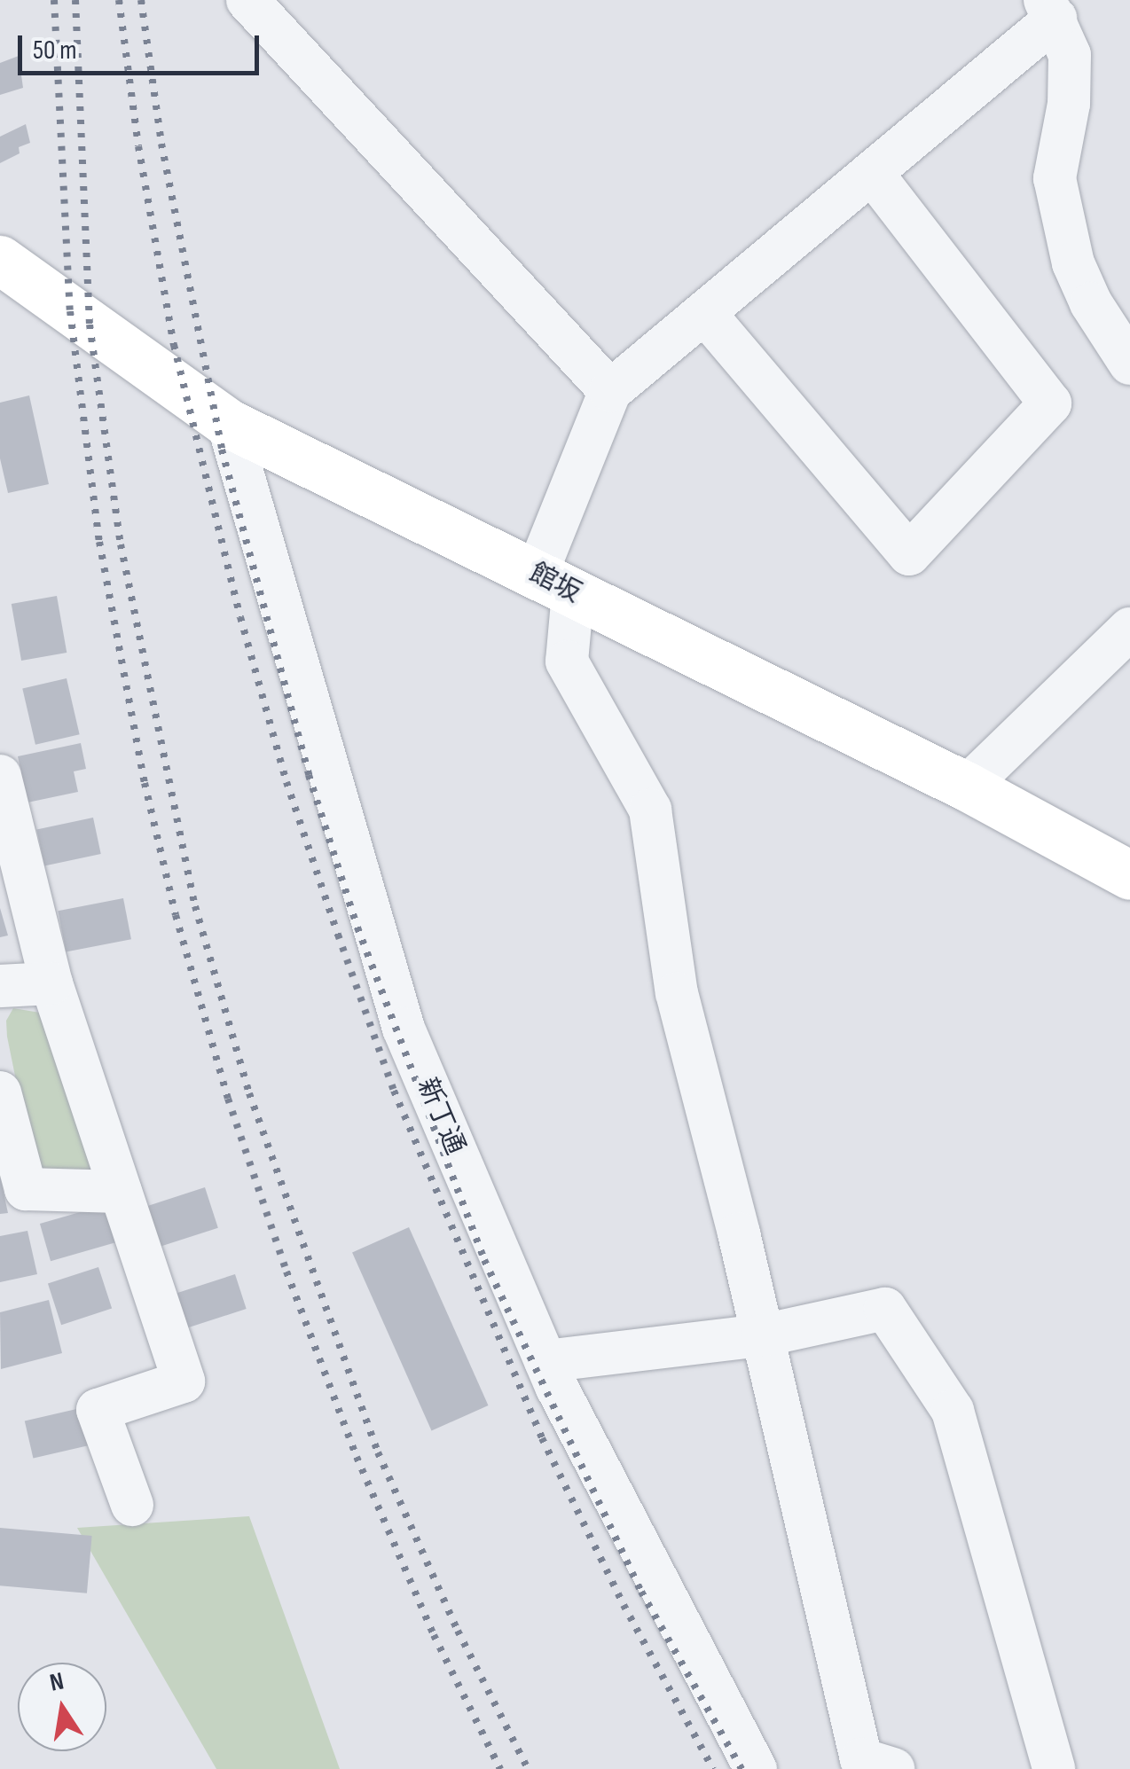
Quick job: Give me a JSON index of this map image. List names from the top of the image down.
{
  "streets": {
    "main road": ["館坂"],
    "street": ["新丁通"]
  },
  "crossings": [
    ["館坂", "新丁通"]
  ],
  "scale_bar": "50 m",
  "north": "top"
}
